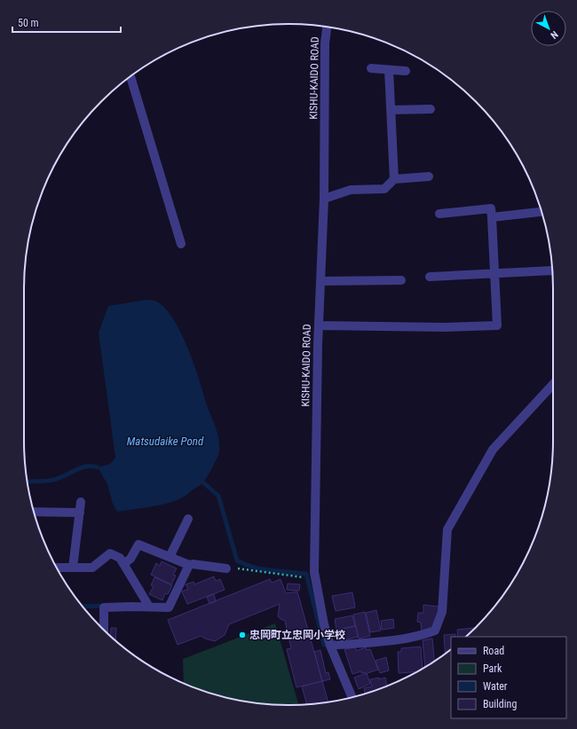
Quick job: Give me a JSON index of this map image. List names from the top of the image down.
{
  "streets": {
    "street": ["KISHU-KAIDO ROAD"]
  },
  "water": ["Matsudaike Pond"],
  "places": ["忠岡町立忠岡小学校"],
  "legend": [
    "Road",
    "Park",
    "Water",
    "Building"
  ],
  "scale_bar": "50 m",
  "north": "bottom right"
}
